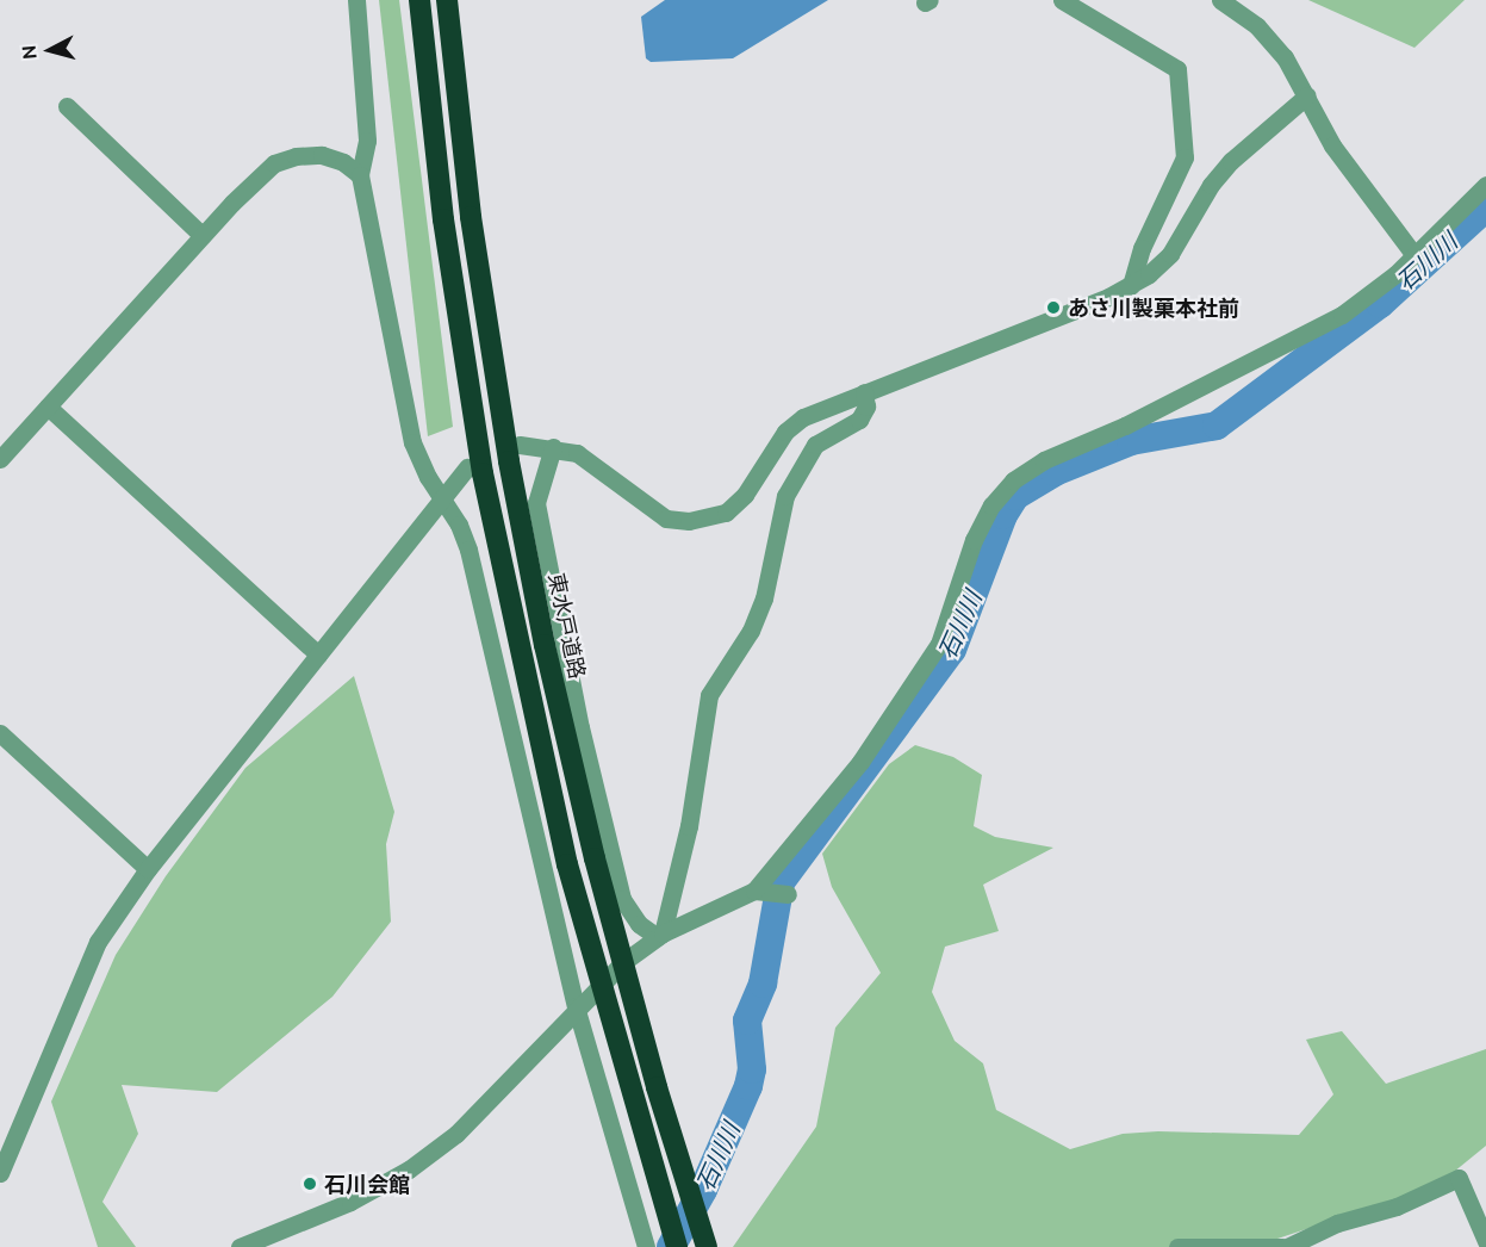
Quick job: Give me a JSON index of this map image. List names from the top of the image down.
{
  "streets": {
    "highway": ["東水戸道路"]
  },
  "water": ["石川川"],
  "places": ["あさ川製菓本社前", "石川会館"],
  "north": "left"
}
